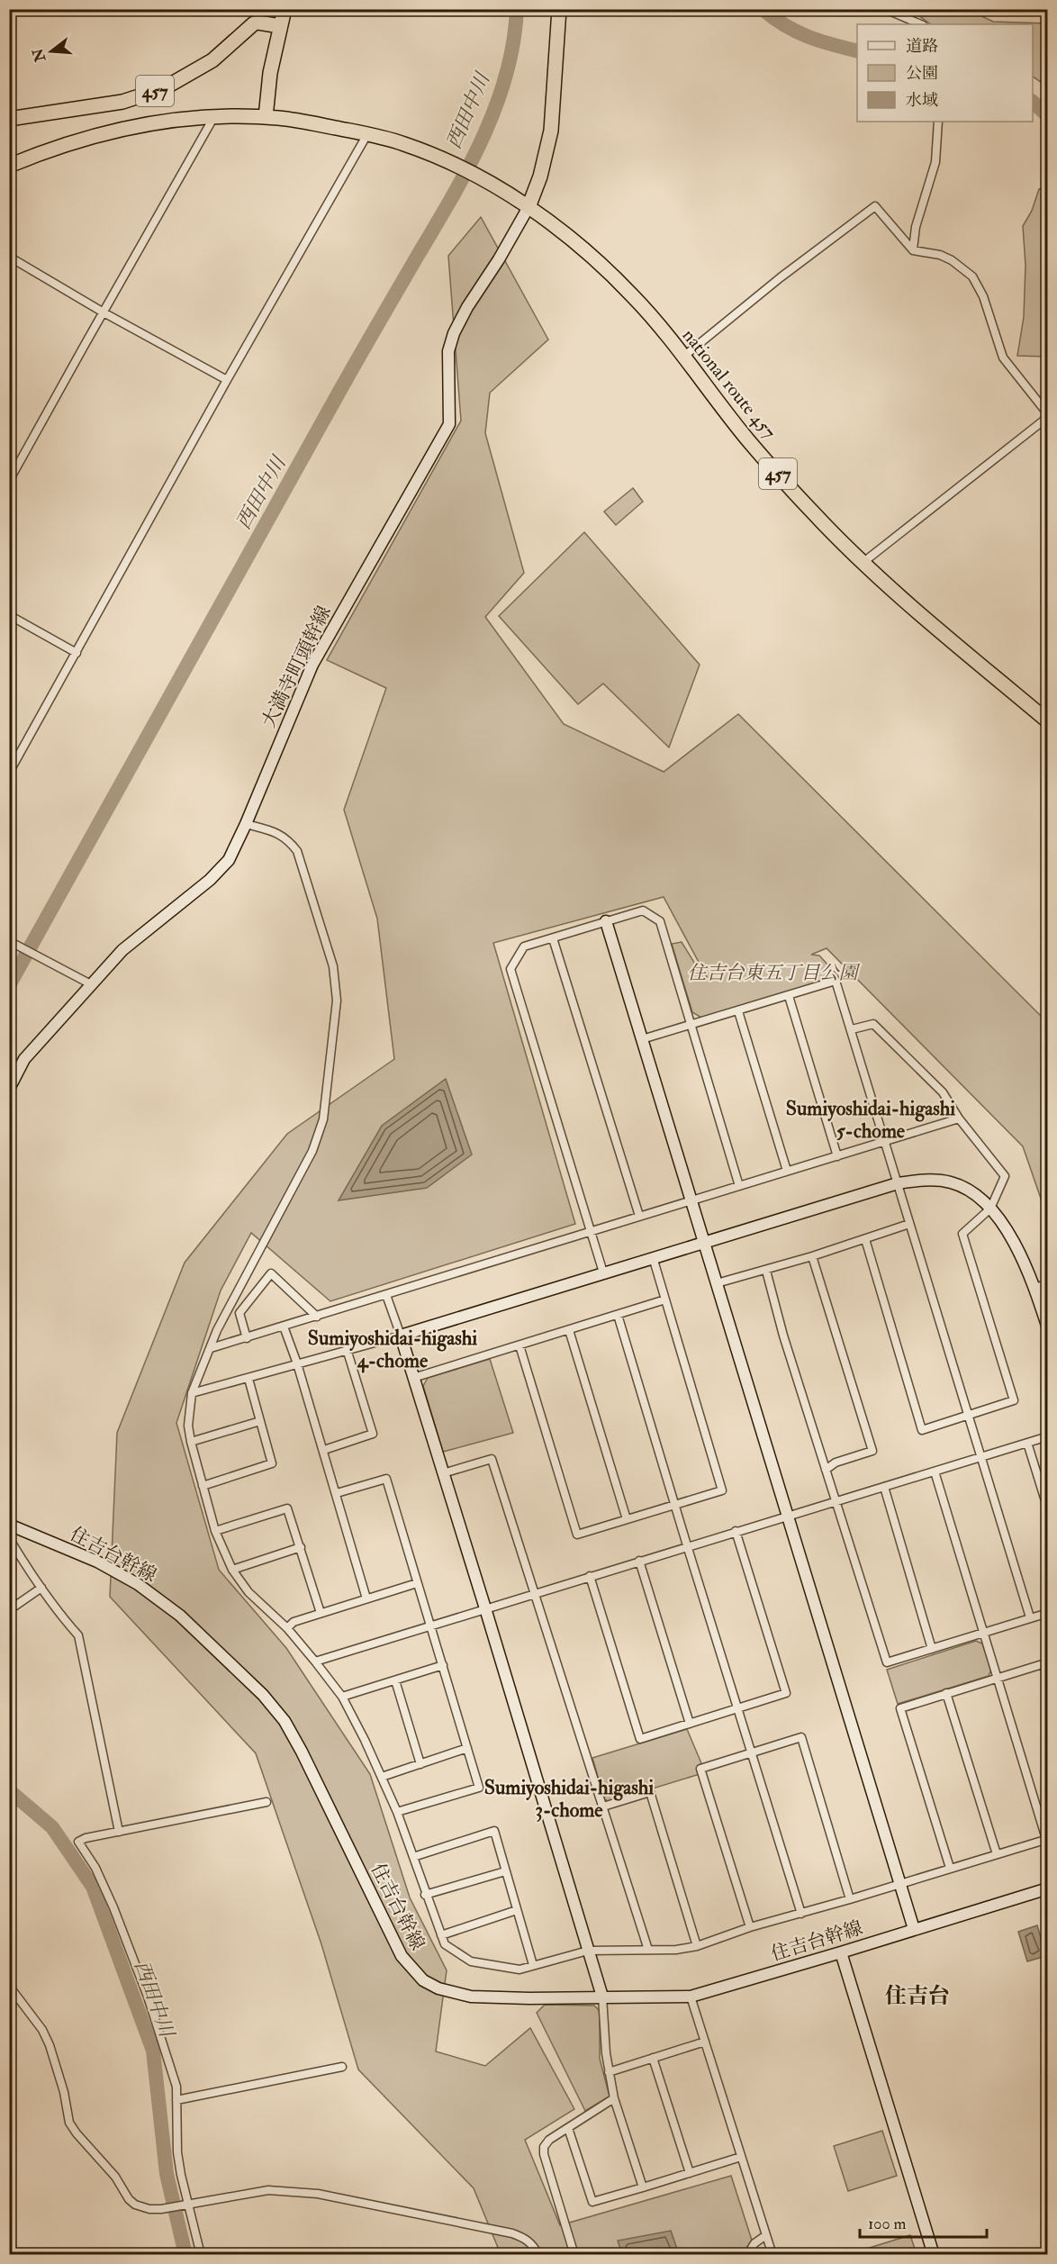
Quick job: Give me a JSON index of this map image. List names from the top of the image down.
{
  "streets": {
    "highway": ["457", "national route 457"],
    "street": ["大満寺町頭幹線", "住吉台幹線"]
  },
  "crossings": [
    ["457", "national route 457"],
    ["457", "大満寺町頭幹線"],
    ["national route 457", "大満寺町頭幹線"]
  ],
  "districts": [
    "Sumiyoshidai-higashi 5-chome",
    "Sumiyoshidai-higashi 4-chome",
    "Sumiyoshidai-higashi 3-chome",
    "住吉台"
  ],
  "water": ["西田中川"],
  "parks": ["住吉台東五丁目公園"],
  "legend": ["道路", "公園", "水域"],
  "scale_bar": "100 m",
  "north": "left"
}
